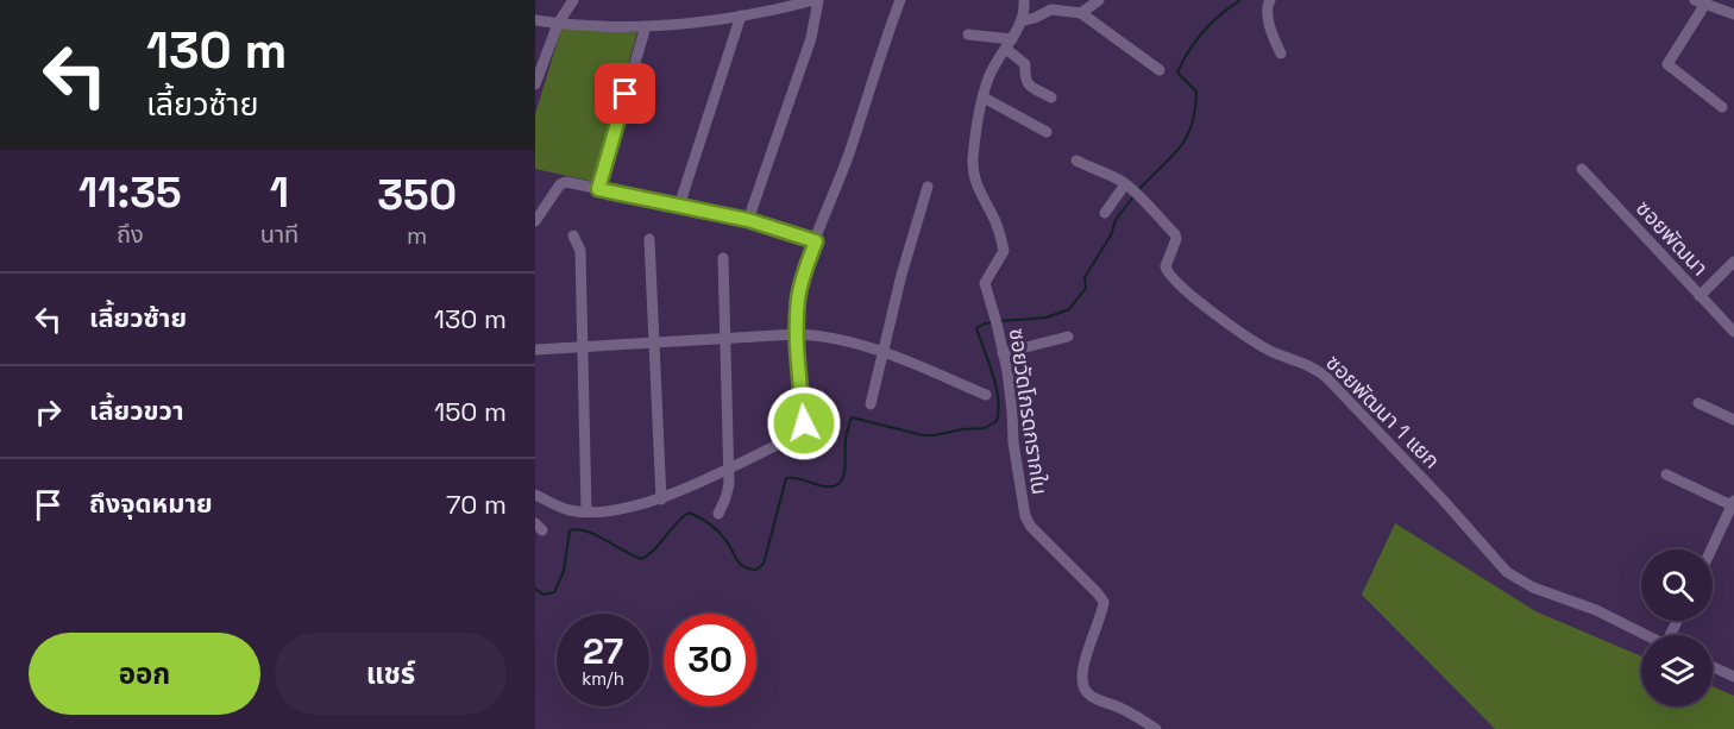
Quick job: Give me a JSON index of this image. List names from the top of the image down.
{
  "streets": {
    "street": ["ซอยพัฒนา", "ซอยวัดโกรดกรากใน", "ซอยพัฒนา 1 แยก"]
  },
  "page": {
    "turn": ["130 m", "เลี้ยวซ้าย"],
    "eta": [
      "11:35",
      "ถึง",
      "1",
      "นาที",
      "350",
      "m"
    ],
    "list": [
      {
        "name": "เลี้ยวซ้าย",
        "value": "130 m"
      },
      {
        "name": "เลี้ยวขวา",
        "value": "150 m"
      },
      {
        "name": "ถึงจุดหมาย",
        "value": "70 m"
      }
    ],
    "speed": "27 km/h",
    "limit": "30",
    "buttons": ["ออก", "แชร์"]
  }
}
